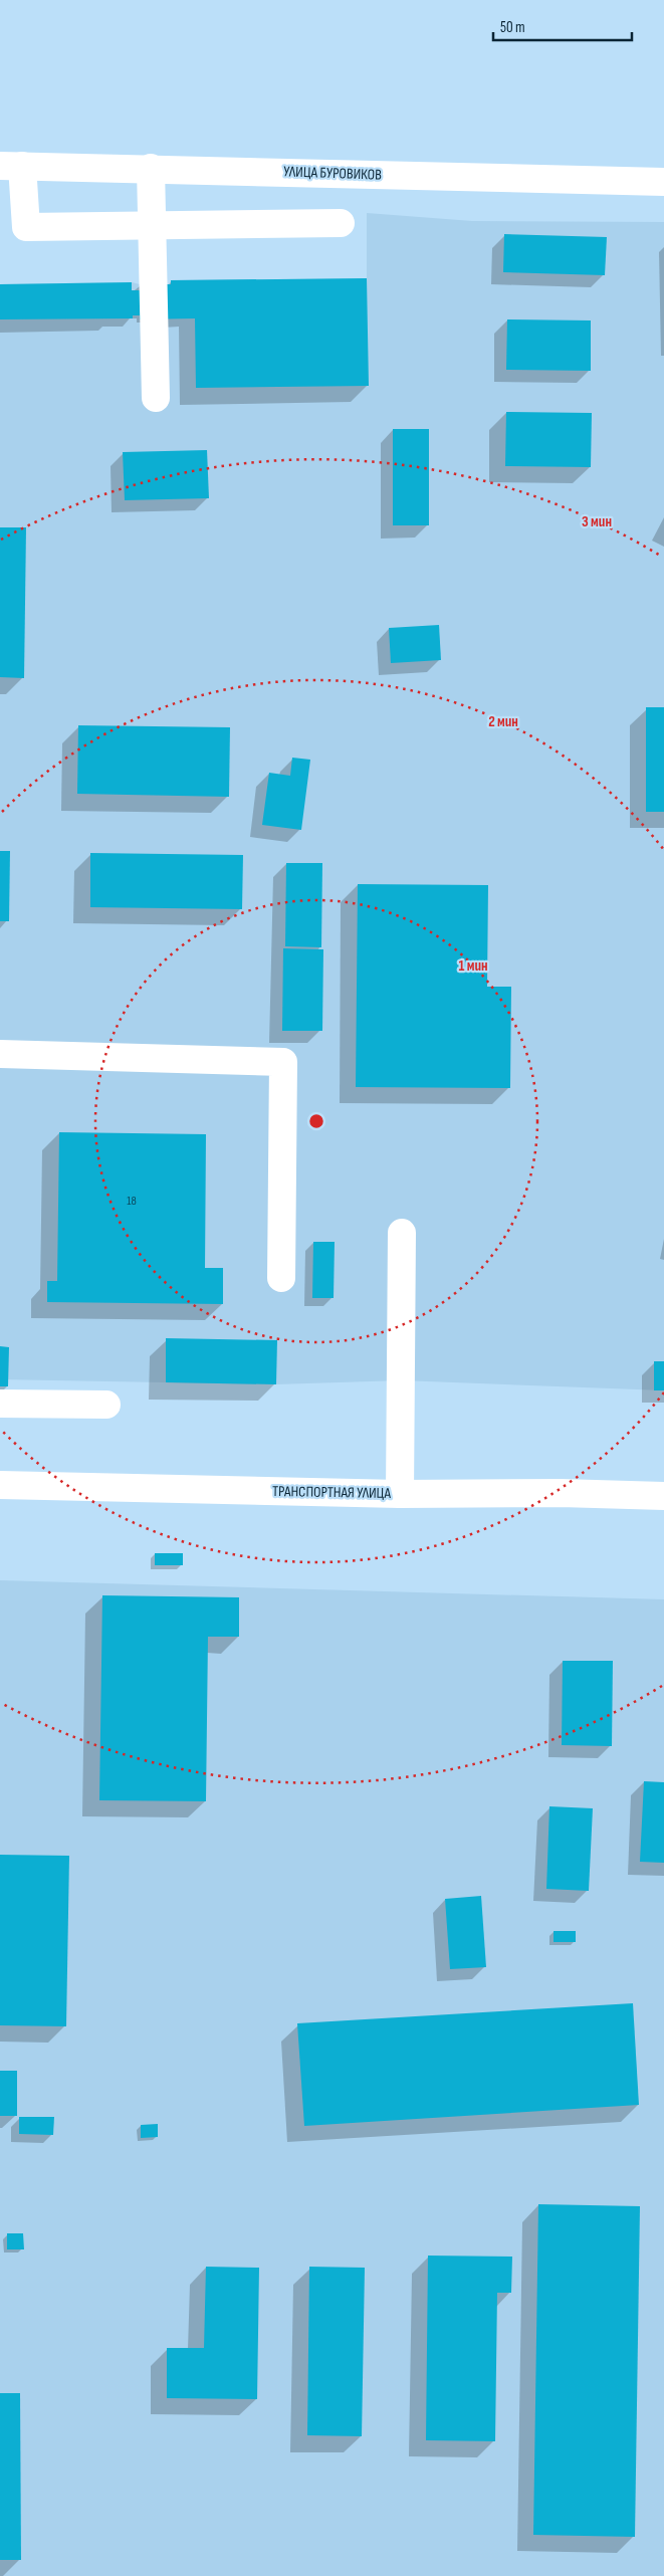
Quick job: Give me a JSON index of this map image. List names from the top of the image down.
{
  "streets": {
    "street": ["УЛИЦА БУРОВИКОВ", "ТРАНСПОРТНАЯ УЛИЦА"]
  },
  "house_numbers": ["18"],
  "scale_bar": "50 m",
  "rings": ["3 мин", "2 мин", "1 мин"]
}
